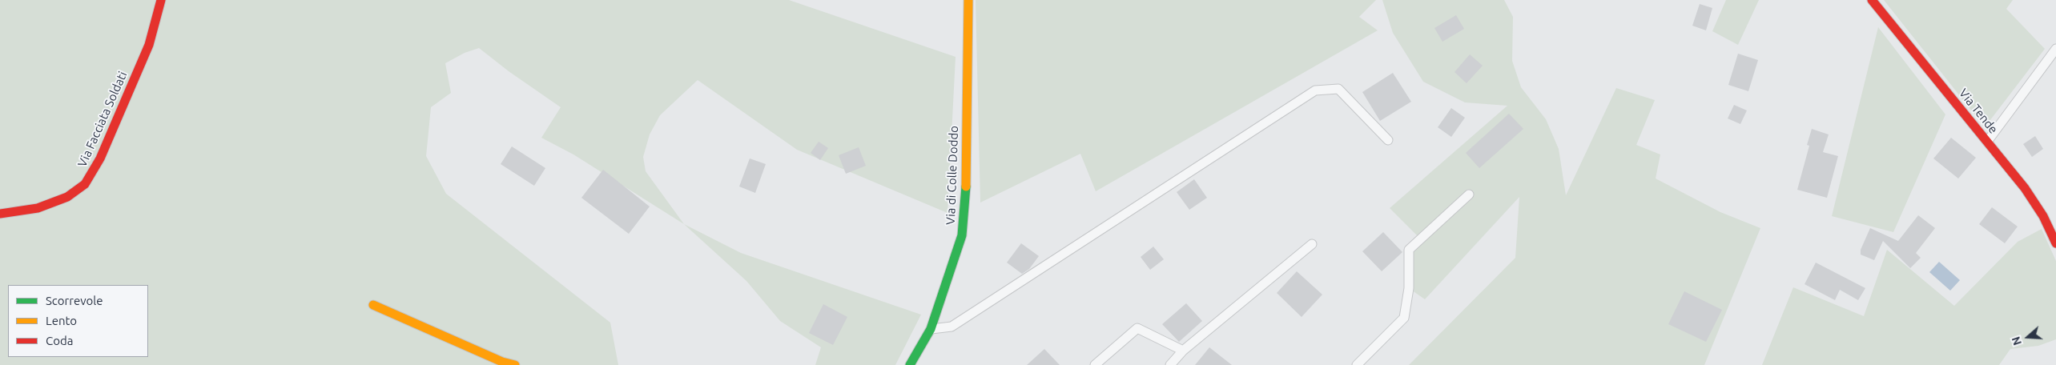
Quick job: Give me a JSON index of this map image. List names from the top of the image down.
{
  "streets": {
    "street": ["Via Tende", "Via Facciata Soldati", "Via di Colle Doddo"]
  },
  "legend": ["Scorrevole", "Lento", "Coda"],
  "north": "left"
}
